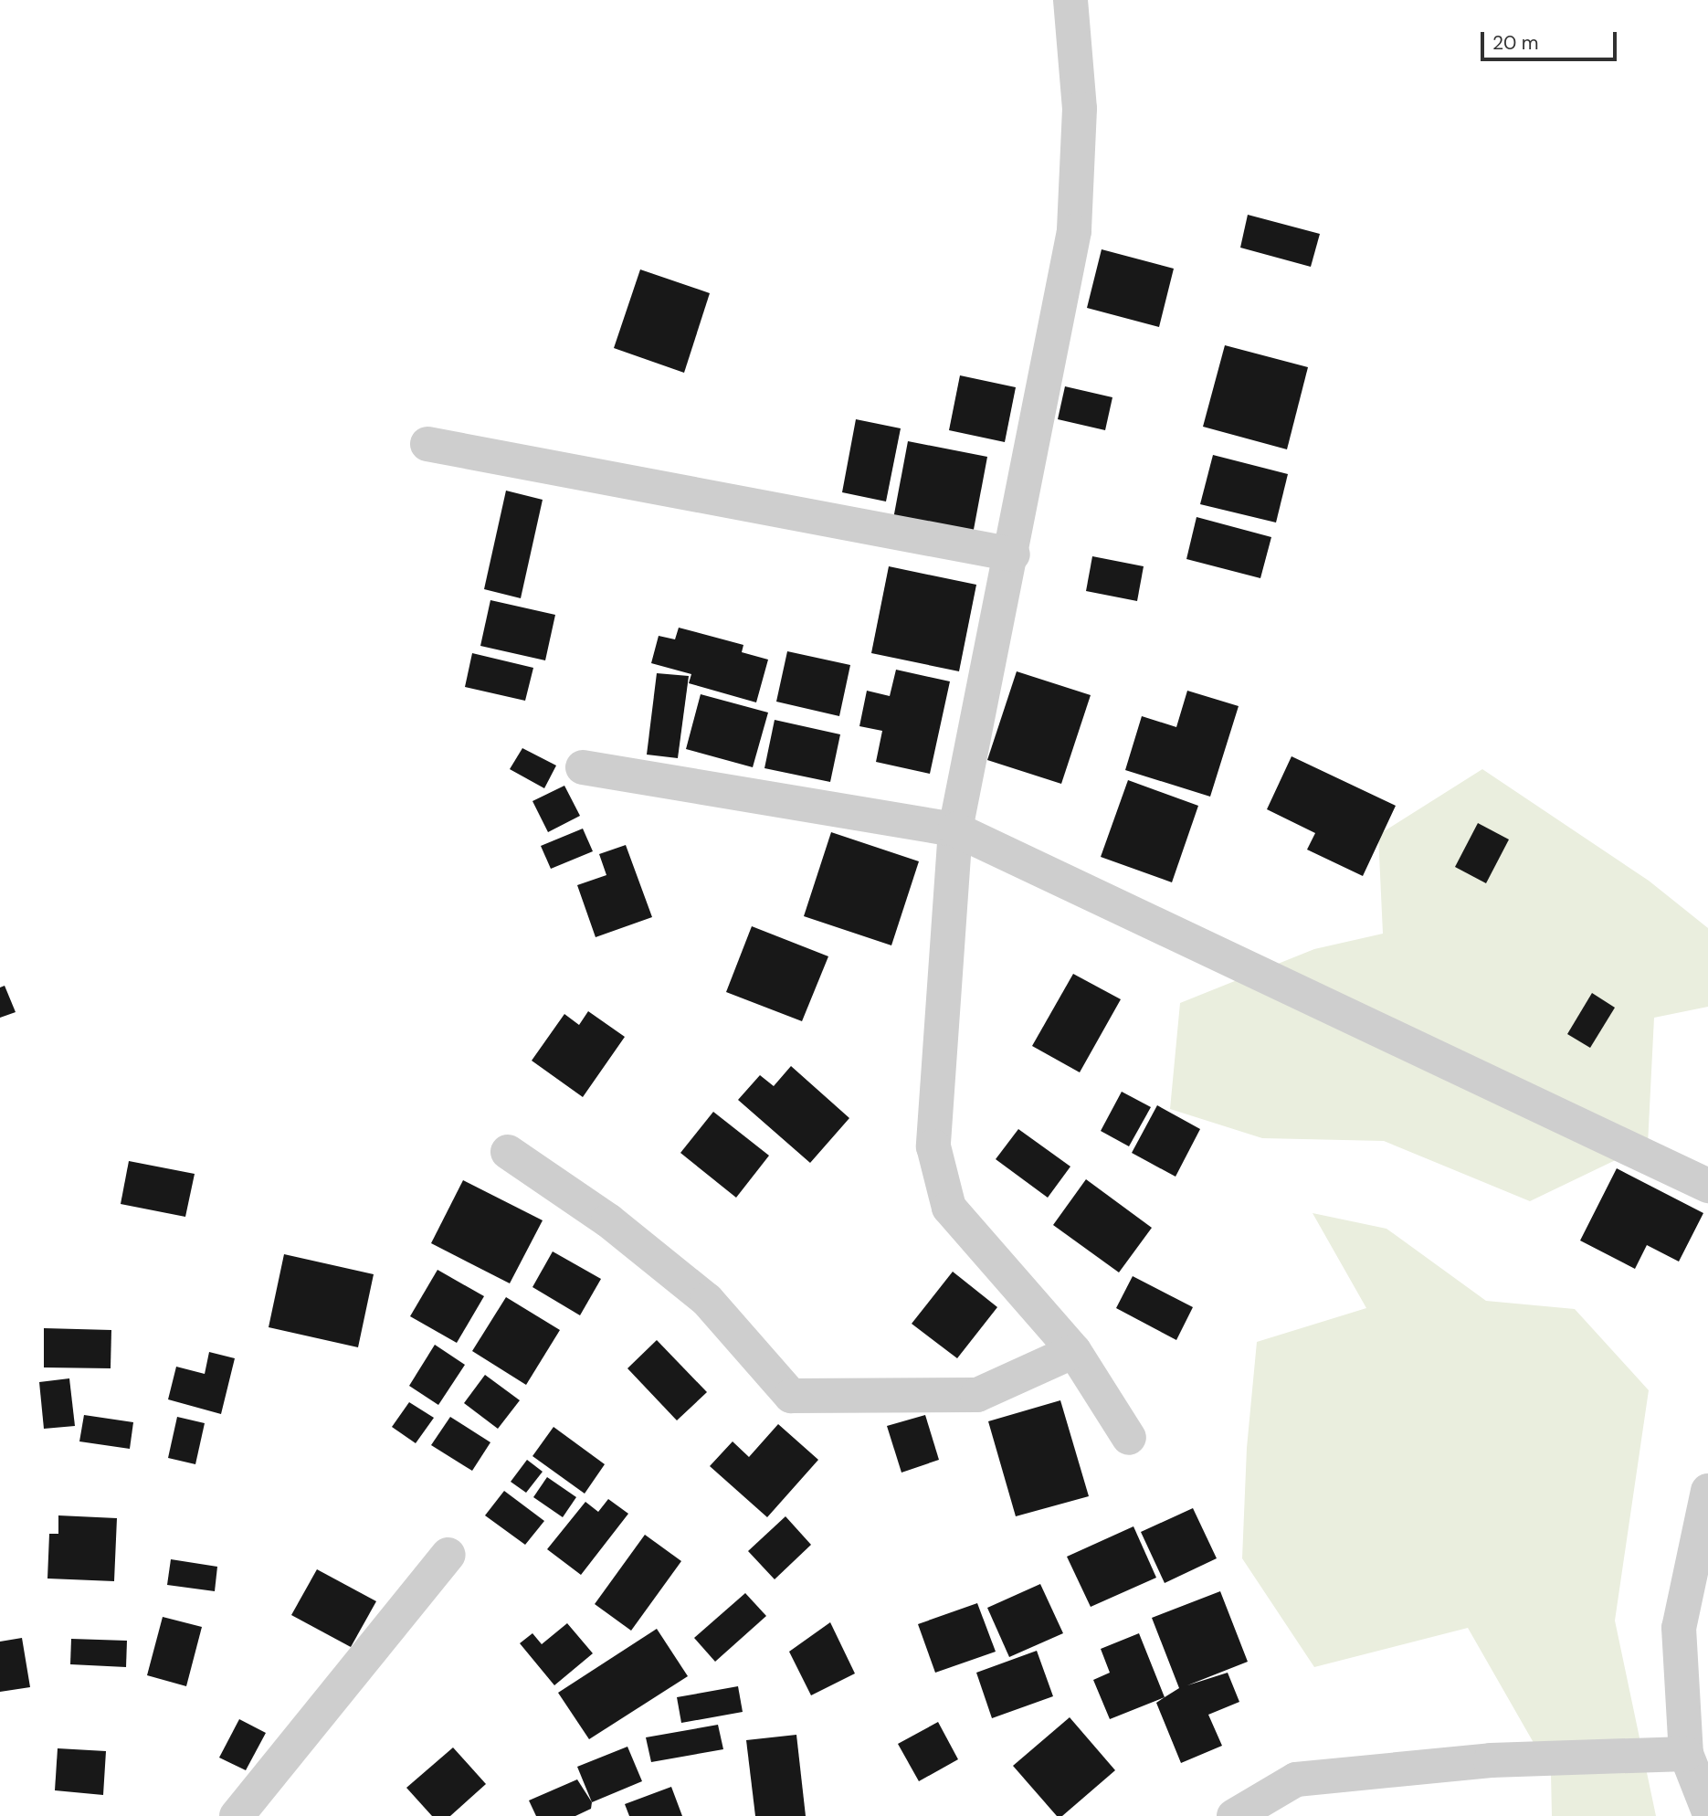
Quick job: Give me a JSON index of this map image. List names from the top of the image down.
{
  "scale_bar": "20 m"
}
